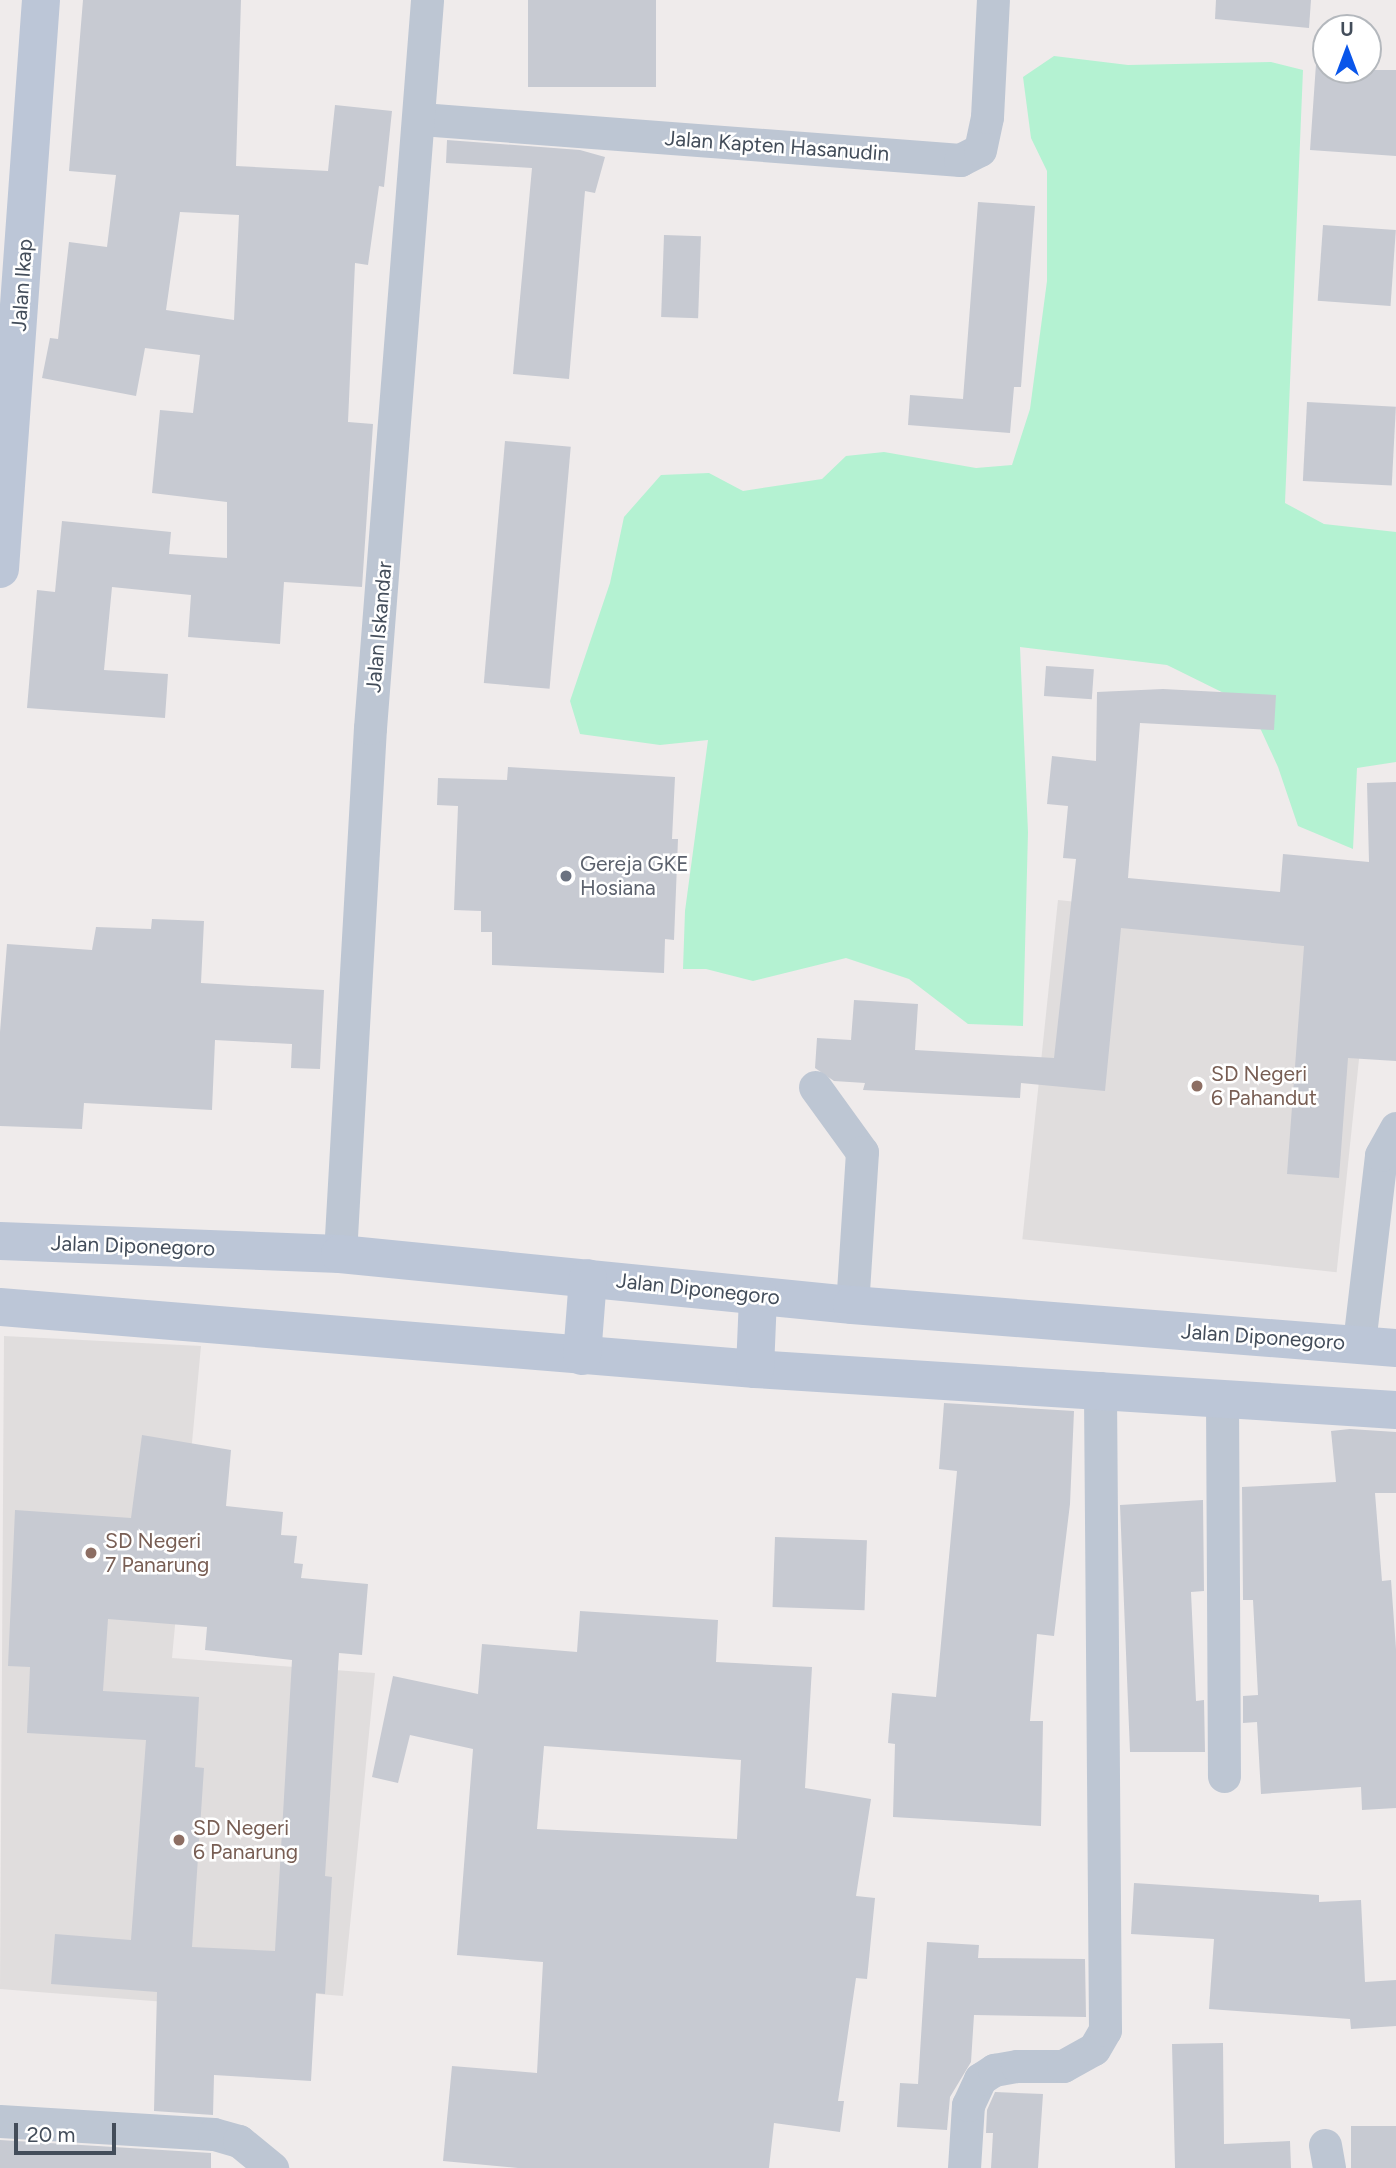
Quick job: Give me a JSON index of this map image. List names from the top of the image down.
{
  "streets": {
    "main road": ["Jalan Ikap", "Jalan Diponegoro"],
    "street": ["Jalan Kapten Hasanudin", "Jalan Iskandar"]
  },
  "crossings": [
    ["Jalan Kapten Hasanudin", "Jalan Iskandar"],
    ["Jalan Iskandar", "Jalan Diponegoro"]
  ],
  "places": [
    "Gereja GKE Hosiana",
    "SD Negeri 6 Pahandut",
    "SD Negeri 7 Panarung",
    "SD Negeri 6 Panarung"
  ],
  "scale_bar": "20 m",
  "north": "top"
}
